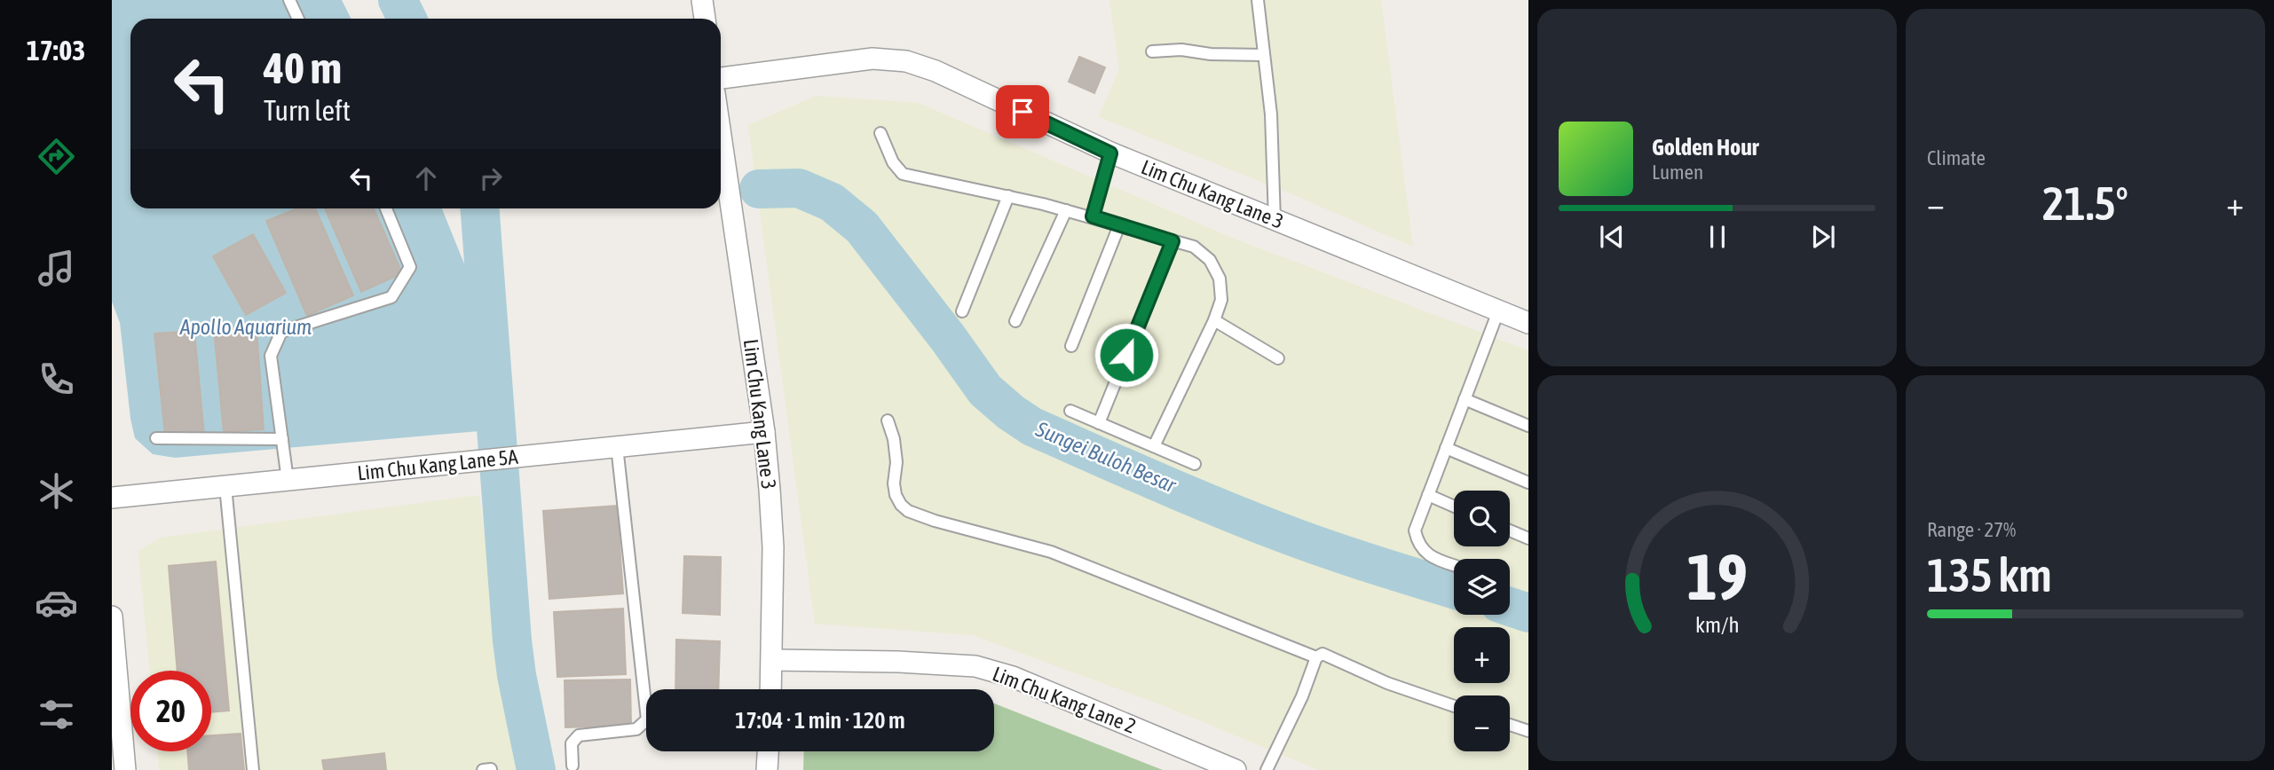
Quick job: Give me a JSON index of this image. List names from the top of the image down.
{
  "streets": {
    "street": ["Lim Chu Kang Lane 3", "Lim Chu Kang Lane 5A", "Lim Chu Kang Lane 2"]
  },
  "crossings": [
    ["Lim Chu Kang Lane 3", "Lim Chu Kang Lane 5A"],
    ["Lim Chu Kang Lane 3", "Lim Chu Kang Lane 2"]
  ],
  "water": ["Apollo Aquarium", "Sungei Buloh Besar"],
  "page": {
    "tabs": "17:03",
    "tile": [
      "Climate",
      ["Range · 27%", "135 km"]
    ],
    "turn": ["40 m", "Turn left"],
    "song": ["Golden Hour", "Lumen"],
    "heat": ["−", "21.5°", "+"],
    "map_buttons": ["+", "−"],
    "limit": "20",
    "trip": "17:04 · 1 min · 120 m",
    "gauge": ["19", "km/h"]
  }
}
